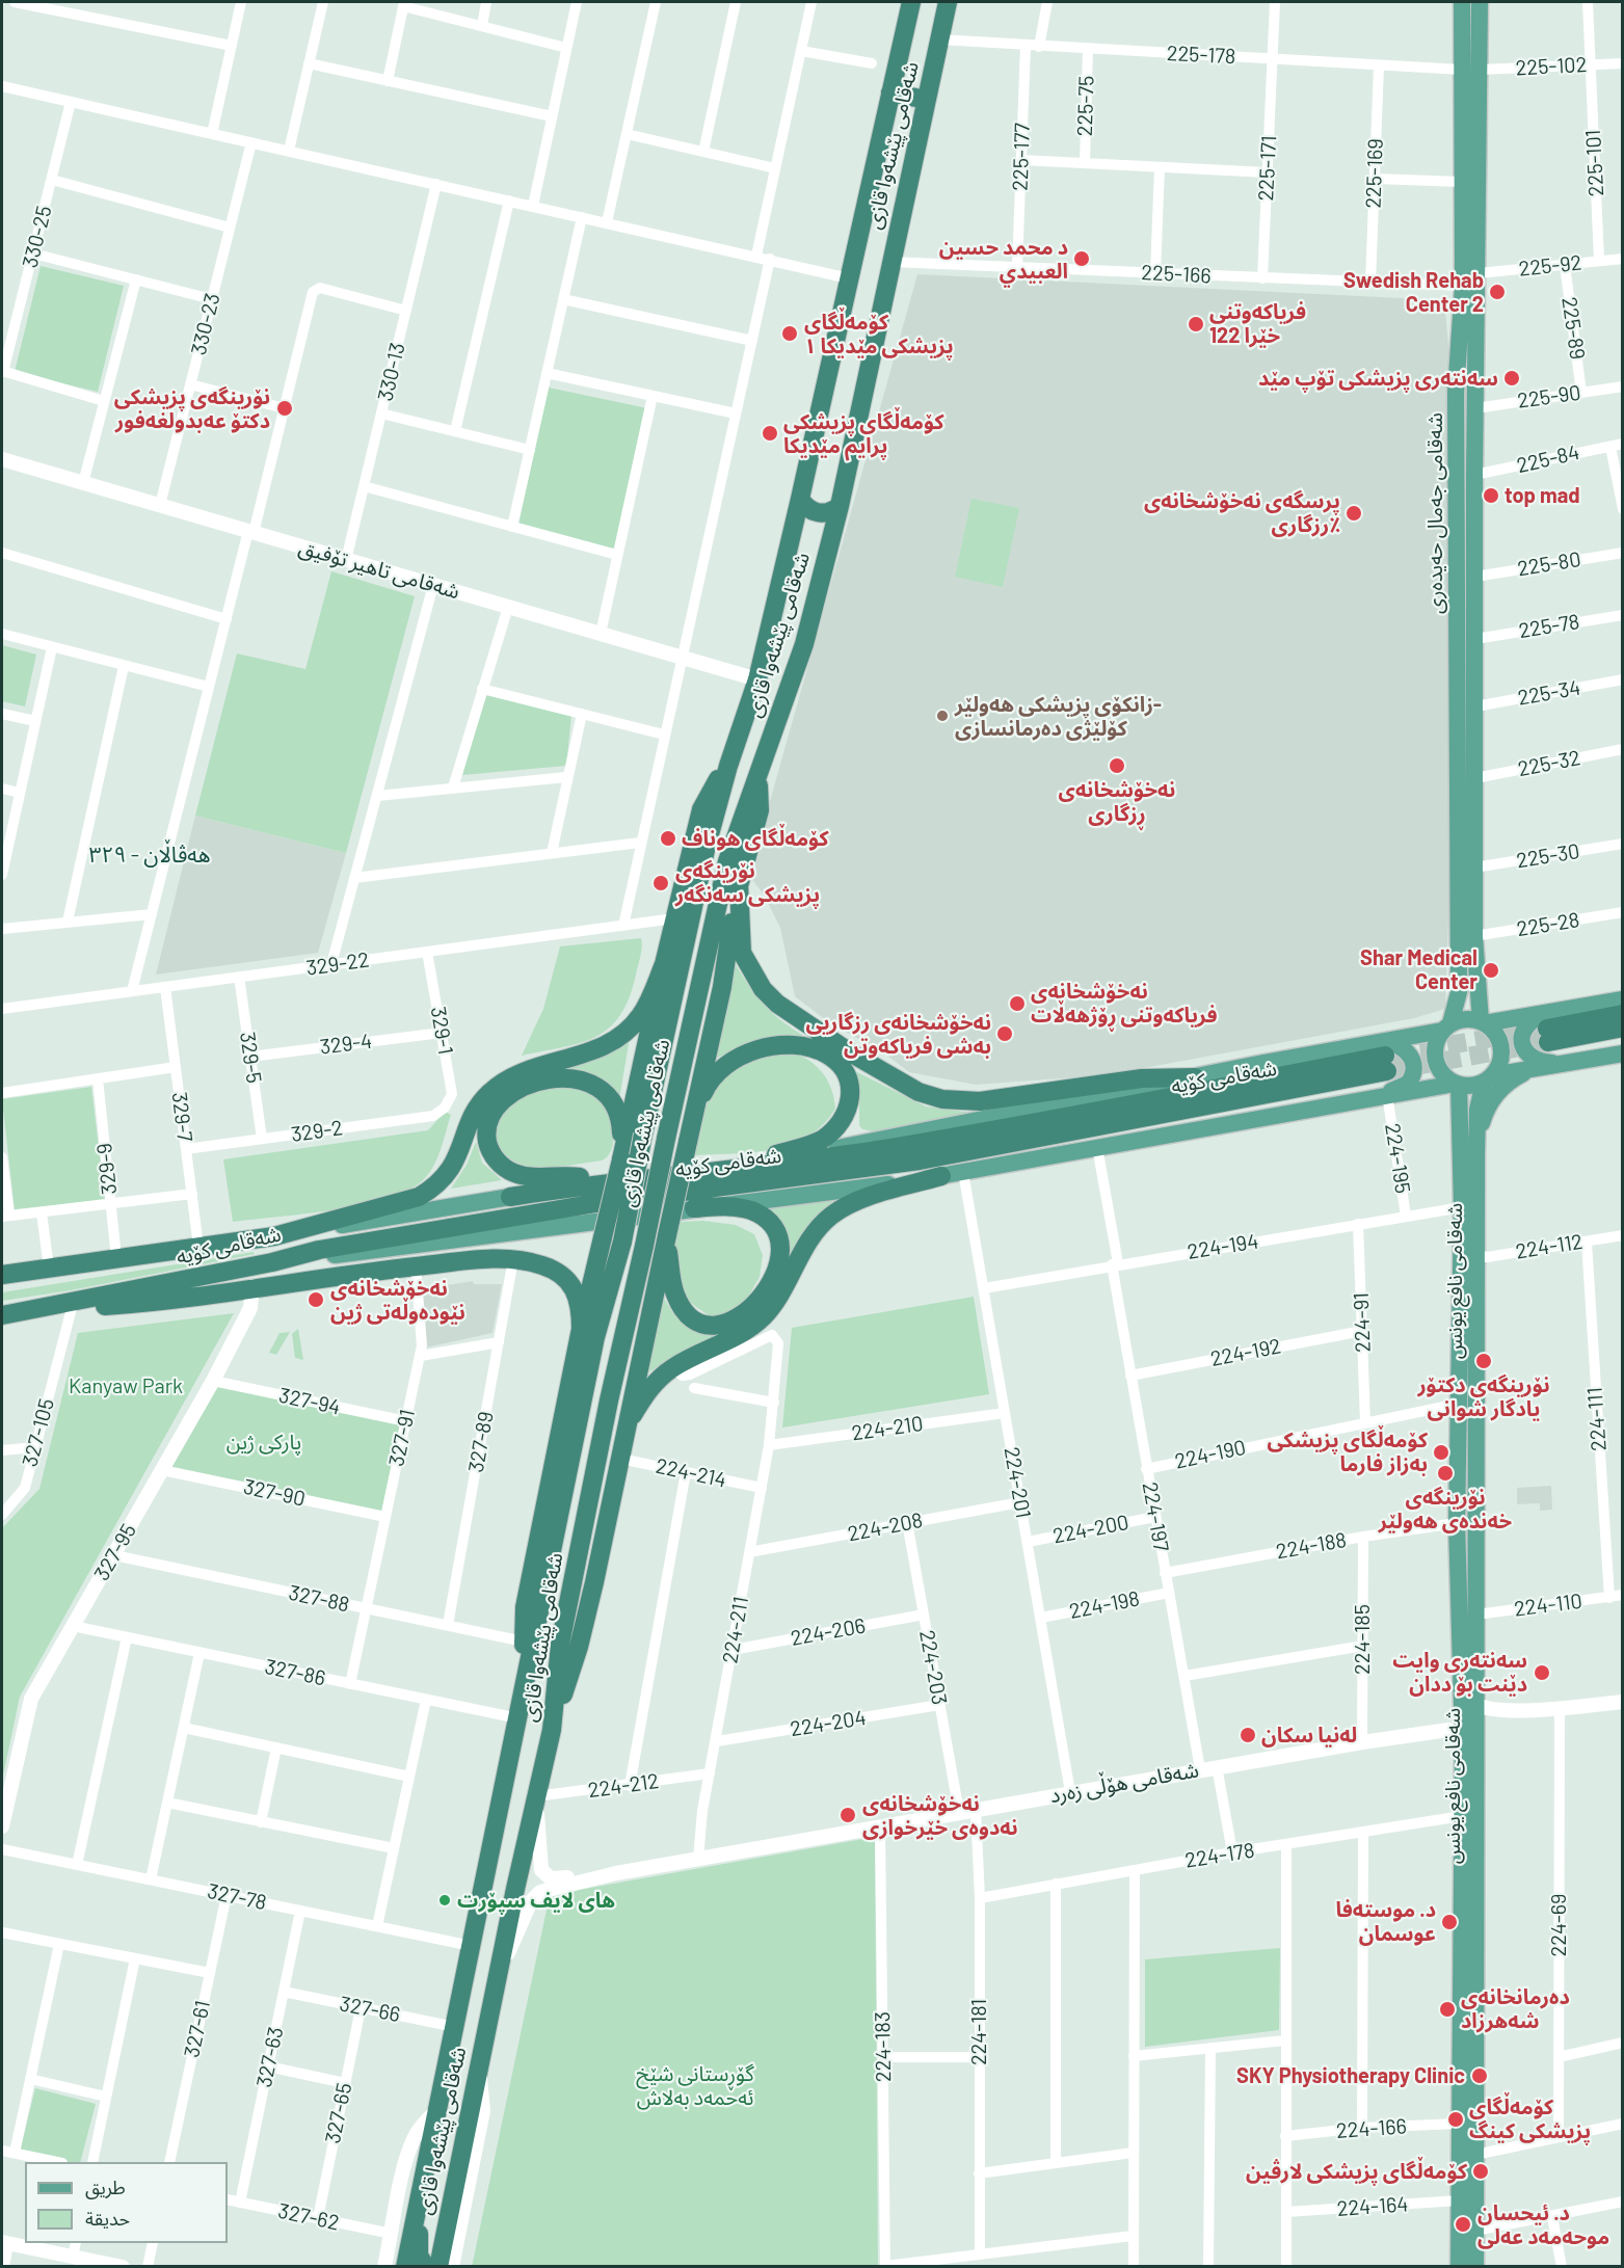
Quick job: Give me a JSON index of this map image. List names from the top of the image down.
{
  "streets": {
    "highway": ["شەقامی پێشەوا قازی", "شەقامی کۆیە"],
    "main road": ["شەقامی جەمال حەیدەری", "شەقامی نافع یونس"],
    "street": [
      "225-178",
      "225-102",
      "225-75",
      "225-177",
      "225-101",
      "225-171",
      "225-169",
      "330-25",
      "225-92",
      "225-166",
      "330-23",
      "225-89",
      "330-13",
      "225-90",
      "225-84",
      "225-80",
      "شەقامی تاهیر تۆفیق",
      "225-78",
      "225-34",
      "225-32",
      "225-30",
      "225-28",
      "329-22",
      "329-1",
      "329-4",
      "329-5",
      "329-7",
      "329-2",
      "224-195",
      "329-9",
      "224-194",
      "224-112",
      "224-91",
      "224-192",
      "327-94",
      "224-111",
      "224-210",
      "327-105",
      "327-91",
      "327-89",
      "224-190",
      "224-214",
      "224-201",
      "327-90",
      "224-197",
      "224-208",
      "224-200",
      "224-188",
      "327-95",
      "327-88",
      "224-198",
      "224-110",
      "224-211",
      "224-206",
      "224-185",
      "224-203",
      "327-86",
      "224-204",
      "شەقامی هۆڵی زەرد",
      "224-212",
      "224-178",
      "327-78",
      "224-69",
      "327-66",
      "327-61",
      "224-181",
      "224-183",
      "327-63",
      "327-65",
      "224-166",
      "224-164",
      "327-62"
    ]
  },
  "crossings": [
    ["225-178", "225-102"],
    ["225-178", "225-75"],
    ["225-178", "شەقامی پێشەوا قازی"],
    ["225-178", "225-177"],
    ["225-178", "225-171"],
    ["225-178", "225-169"],
    ["225-178", "شەقامی جەمال حەیدەری"],
    ["225-102", "225-101"],
    ["225-102", "شەقامی جەمال حەیدەری"],
    ["شەقامی پێشەوا قازی", "225-166"],
    ["شەقامی پێشەوا قازی", "شەقامی تاهیر تۆفیق"],
    ["شەقامی پێشەوا قازی", "327-86"],
    ["شەقامی پێشەوا قازی", "شەقامی هۆڵی زەرد"],
    ["شەقامی پێشەوا قازی", "224-212"],
    ["شەقامی پێشەوا قازی", "327-78"],
    ["شەقامی پێشەوا قازی", "327-66"],
    ["225-177", "225-166"],
    ["225-101", "225-92"],
    ["225-171", "225-166"],
    ["225-169", "225-166"],
    ["225-92", "225-89"],
    ["225-92", "شەقامی جەمال حەیدەری"],
    ["225-166", "شەقامی جەمال حەیدەری"],
    ["330-23", "شەقامی تاهیر تۆفیق"],
    ["225-89", "225-90"],
    ["330-13", "شەقامی تاهیر تۆفیق"],
    ["225-90", "شەقامی جەمال حەیدەری"],
    ["225-84", "شەقامی جەمال حەیدەری"],
    ["شەقامی جەمال حەیدەری", "225-80"],
    ["شەقامی جەمال حەیدەری", "225-78"],
    ["شەقامی جەمال حەیدەری", "225-34"],
    ["شەقامی جەمال حەیدەری", "225-32"],
    ["شەقامی جەمال حەیدەری", "225-30"],
    ["شەقامی جەمال حەیدەری", "225-28"],
    ["شەقامی جەمال حەیدەری", "شەقامی کۆیە"],
    ["شەقامی جەمال حەیدەری", "شەقامی نافع یونس"],
    ["329-22", "329-1"],
    ["329-22", "329-5"],
    ["329-22", "329-7"],
    ["329-1", "329-4"],
    ["329-1", "329-2"],
    ["329-4", "329-5"],
    ["329-5", "329-2"],
    ["شەقامی کۆیە", "329-7"],
    ["شەقامی کۆیە", "224-195"],
    ["شەقامی کۆیە", "329-9"],
    ["شەقامی کۆیە", "شەقامی نافع یونس"],
    ["شەقامی کۆیە", "224-201"],
    ["شەقامی کۆیە", "224-197"],
    ["329-7", "329-2"],
    ["224-195", "224-194"],
    ["224-194", "شەقامی نافع یونس"],
    ["224-194", "224-91"],
    ["224-194", "224-201"],
    ["224-194", "224-197"],
    ["224-112", "شەقامی نافع یونس"],
    ["224-112", "224-111"],
    ["شەقامی نافع یونس", "224-190"],
    ["شەقامی نافع یونس", "224-188"],
    ["شەقامی نافع یونس", "224-110"],
    ["شەقامی نافع یونس", "شەقامی هۆڵی زەرد"],
    ["شەقامی نافع یونس", "224-178"],
    ["شەقامی نافع یونس", "224-166"],
    ["شەقامی نافع یونس", "224-164"],
    ["224-91", "224-192"],
    ["224-91", "224-190"],
    ["224-192", "224-197"],
    ["327-94", "327-91"],
    ["327-94", "327-95"],
    ["224-111", "224-110"],
    ["224-210", "224-201"],
    ["224-210", "224-211"],
    ["327-91", "327-90"],
    ["327-91", "327-88"],
    ["327-91", "327-86"],
    ["327-89", "327-88"],
    ["224-190", "224-197"],
    ["224-214", "224-211"],
    ["224-201", "224-208"],
    ["224-201", "224-200"],
    ["224-201", "224-198"],
    ["224-201", "شەقامی هۆڵی زەرد"],
    ["327-90", "327-95"],
    ["224-197", "224-200"],
    ["224-197", "224-188"],
    ["224-197", "224-198"],
    ["224-197", "شەقامی هۆڵی زەرد"],
    ["224-208", "224-211"],
    ["224-208", "224-203"],
    ["224-188", "224-185"],
    ["327-95", "327-88"],
    ["327-95", "327-86"],
    ["224-211", "224-206"],
    ["224-211", "224-204"],
    ["224-211", "شەقامی هۆڵی زەرد"],
    ["224-211", "224-212"],
    ["224-206", "224-203"],
    ["224-185", "شەقامی هۆڵی زەرد"],
    ["224-203", "224-204"],
    ["224-203", "شەقامی هۆڵی زەرد"],
    ["شەقامی هۆڵی زەرد", "224-212"],
    ["شەقامی هۆڵی زەرد", "224-181"],
    ["شەقامی هۆڵی زەرد", "224-183"],
    ["224-178", "224-181"],
    ["327-78", "327-61"],
    ["327-78", "327-63"],
    ["327-66", "327-63"],
    ["327-66", "327-65"],
    ["327-63", "327-62"],
    ["327-65", "327-62"]
  ],
  "districts": ["هەڤاڵان - ٣٢٩"],
  "parks": ["Kanyaw Park", "پارکی ژین", "گۆڕستانی شێخ ئەحمەد بەلاش"],
  "places": [
    "د محمد حسين العبيدي",
    "Swedish Rehab Center 2",
    "فریاکەوتنی خێرا 122",
    "کۆمەڵگای پزیشکی مێدیکا ١",
    "سەنتەری پزیشکی تۆپ مێد",
    "نۆرینگەی پزیشکی دکتۆ عەبدولغەفور",
    "کۆمەڵگای پزیشکی پرایم مێدیکا",
    "top mad",
    "پرسگەی نەخۆشخانەی رزگاری٪",
    "زانکۆی پزیشکی هەولێر- کۆلێژی دەرمانسازی",
    "نەخۆشخانەی ڕزگاری",
    "کۆمەڵگای هوناف",
    "نۆرینگەی پزیشکی سەنگەر",
    "Shar Medical Center",
    "نەخۆشخانەی فریاکەوتنی ڕۆژهەڵات",
    "نەخۆشخانەی رزگاریی بەشی فریاکەوتن",
    "نەخۆشخانەی نێودەوڵەتی ژین",
    "نۆرینگەی دکتۆر یادگار شوانی",
    "کۆمەڵگای پزیشکی بەزاز فارما",
    "نۆرینگەی خەندەی هەولێر",
    "سەنتەری وایت دێنت بۆ ددان",
    "لەنیا سکان",
    "نەخۆشخانەی نەدوەی خێرخوازی",
    "های لایف سپۆرت",
    "د. موستەفا عوسمان",
    "دەرمانخانەی شەهرزاد",
    "SKY Physiotherapy Clinic",
    "کۆمەڵگای پزیشکی کینگ",
    "کۆمەڵگای پزیشکی لارڤین",
    "د. ئیحسان موحەمەد عەلی"
  ],
  "legend": ["طريق", "حديقة"]
}
